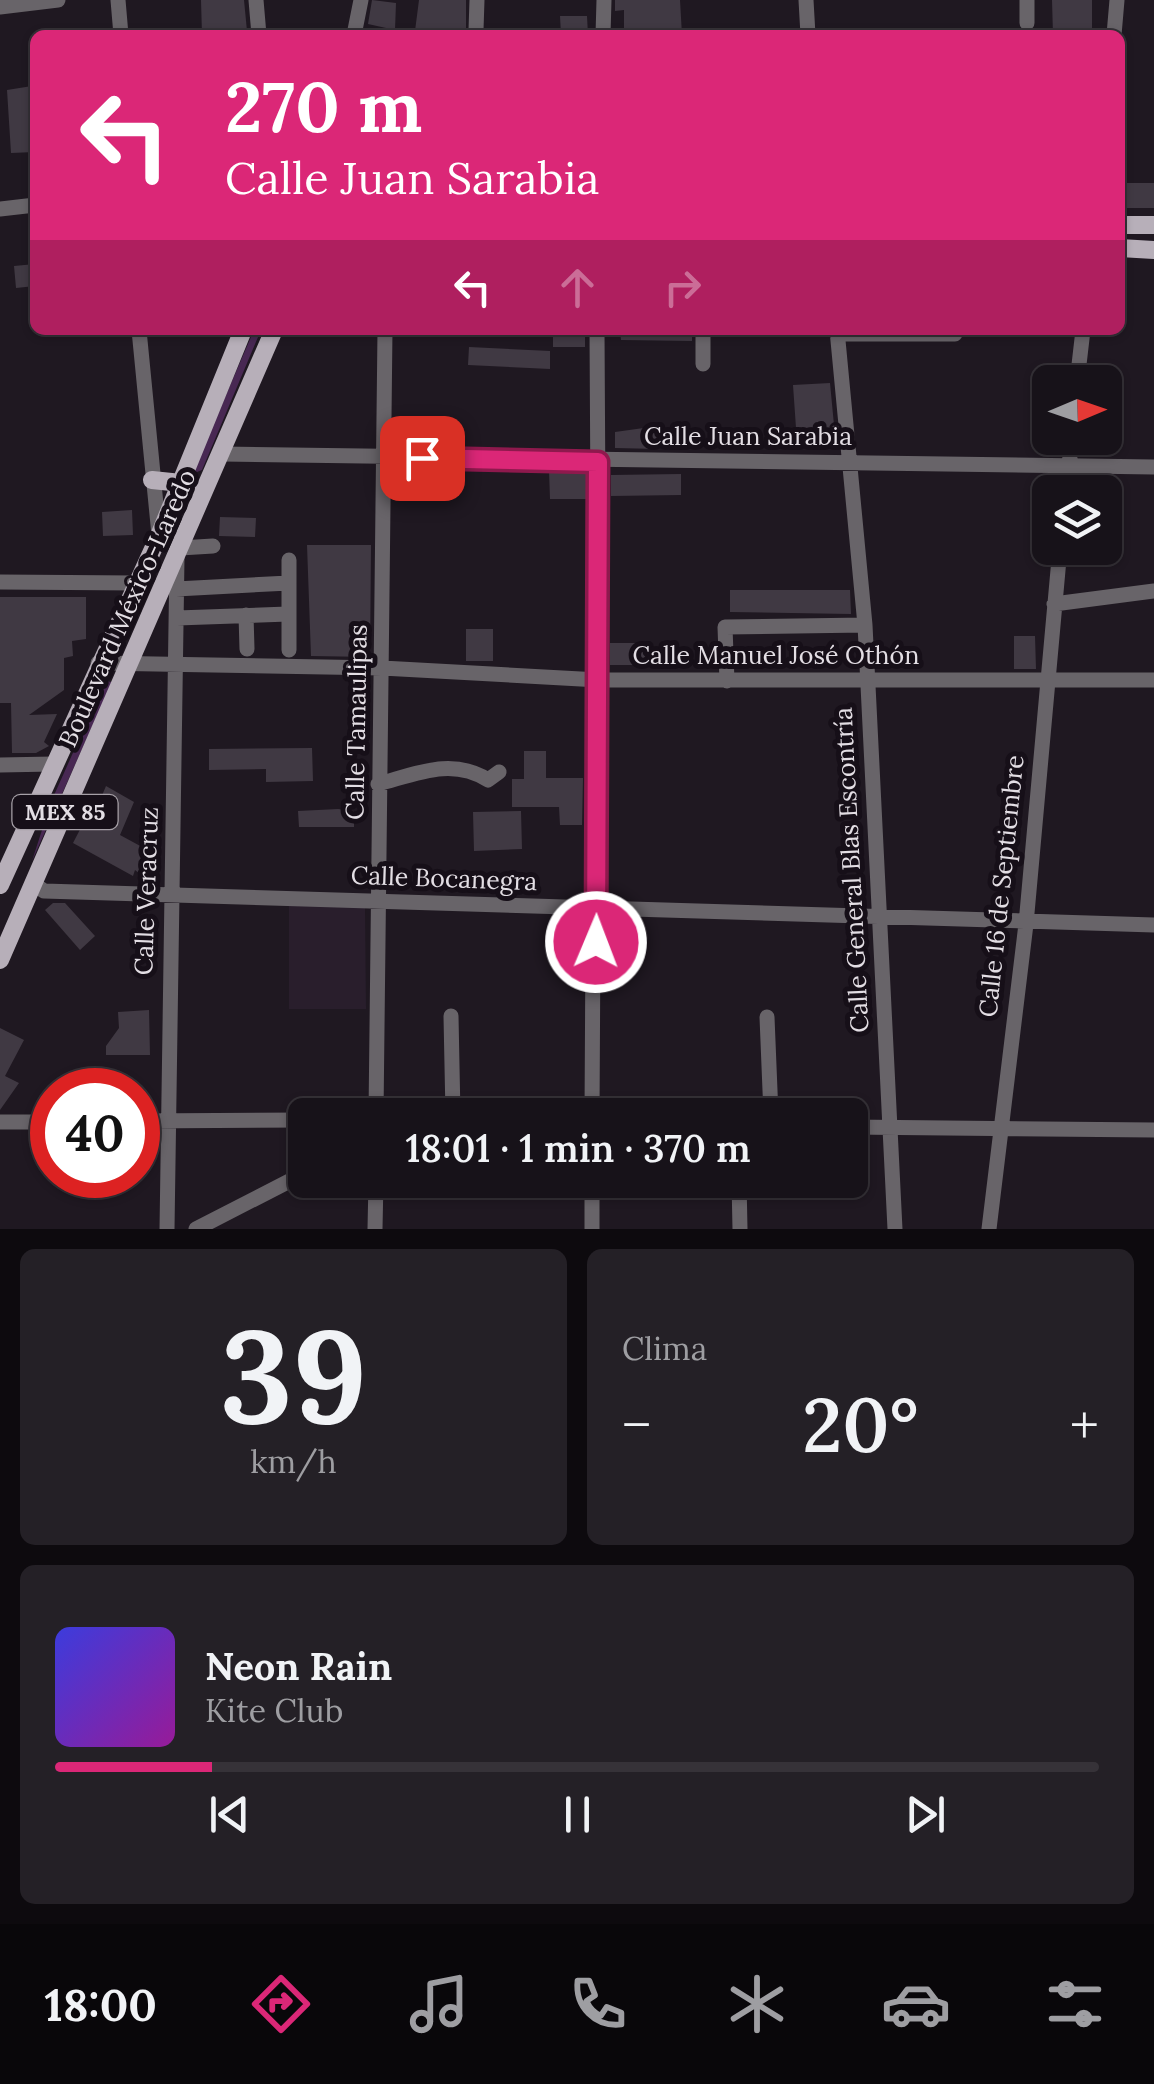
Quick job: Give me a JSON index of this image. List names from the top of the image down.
{
  "streets": {
    "main road": ["Boulevard México-Laredo", "MEX 85"],
    "street": [
      "Calle Juan Sarabia",
      "Calle Manuel José Othón",
      "Calle Tamaulipas",
      "Calle General Blas Escontría",
      "Calle Bocanegra",
      "Calle 16 de Septiembre",
      "Calle Veracruz"
    ]
  },
  "crossings": [
    ["Calle Juan Sarabia", "Boulevard México-Laredo"],
    ["Calle Juan Sarabia", "Calle Tamaulipas"],
    ["Calle Juan Sarabia", "Calle General Blas Escontría"],
    ["Boulevard México-Laredo", "Calle Manuel José Othón"],
    ["Boulevard México-Laredo", "Calle Bocanegra"],
    ["Boulevard México-Laredo", "Calle Veracruz"],
    ["Calle Manuel José Othón", "Calle Tamaulipas"],
    ["Calle Manuel José Othón", "Calle General Blas Escontría"],
    ["Calle Manuel José Othón", "Calle 16 de Septiembre"],
    ["Calle Manuel José Othón", "Calle Veracruz"],
    ["Calle Tamaulipas", "Calle Bocanegra"],
    ["Calle General Blas Escontría", "Calle Bocanegra"],
    ["Calle Bocanegra", "Calle 16 de Septiembre"],
    ["Calle Bocanegra", "Calle Veracruz"]
  ],
  "north": "right",
  "page": {
    "turn": ["270 m", "Calle Juan Sarabia"],
    "limit": "40",
    "trip": "18:01 · 1 min · 370 m",
    "tile": [
      ["39", "km/h"],
      "Clima"
    ],
    "heat": ["−", "20°", "+"],
    "song": ["Neon Rain", "Kite Club"],
    "tabs": "18:00"
  }
}
